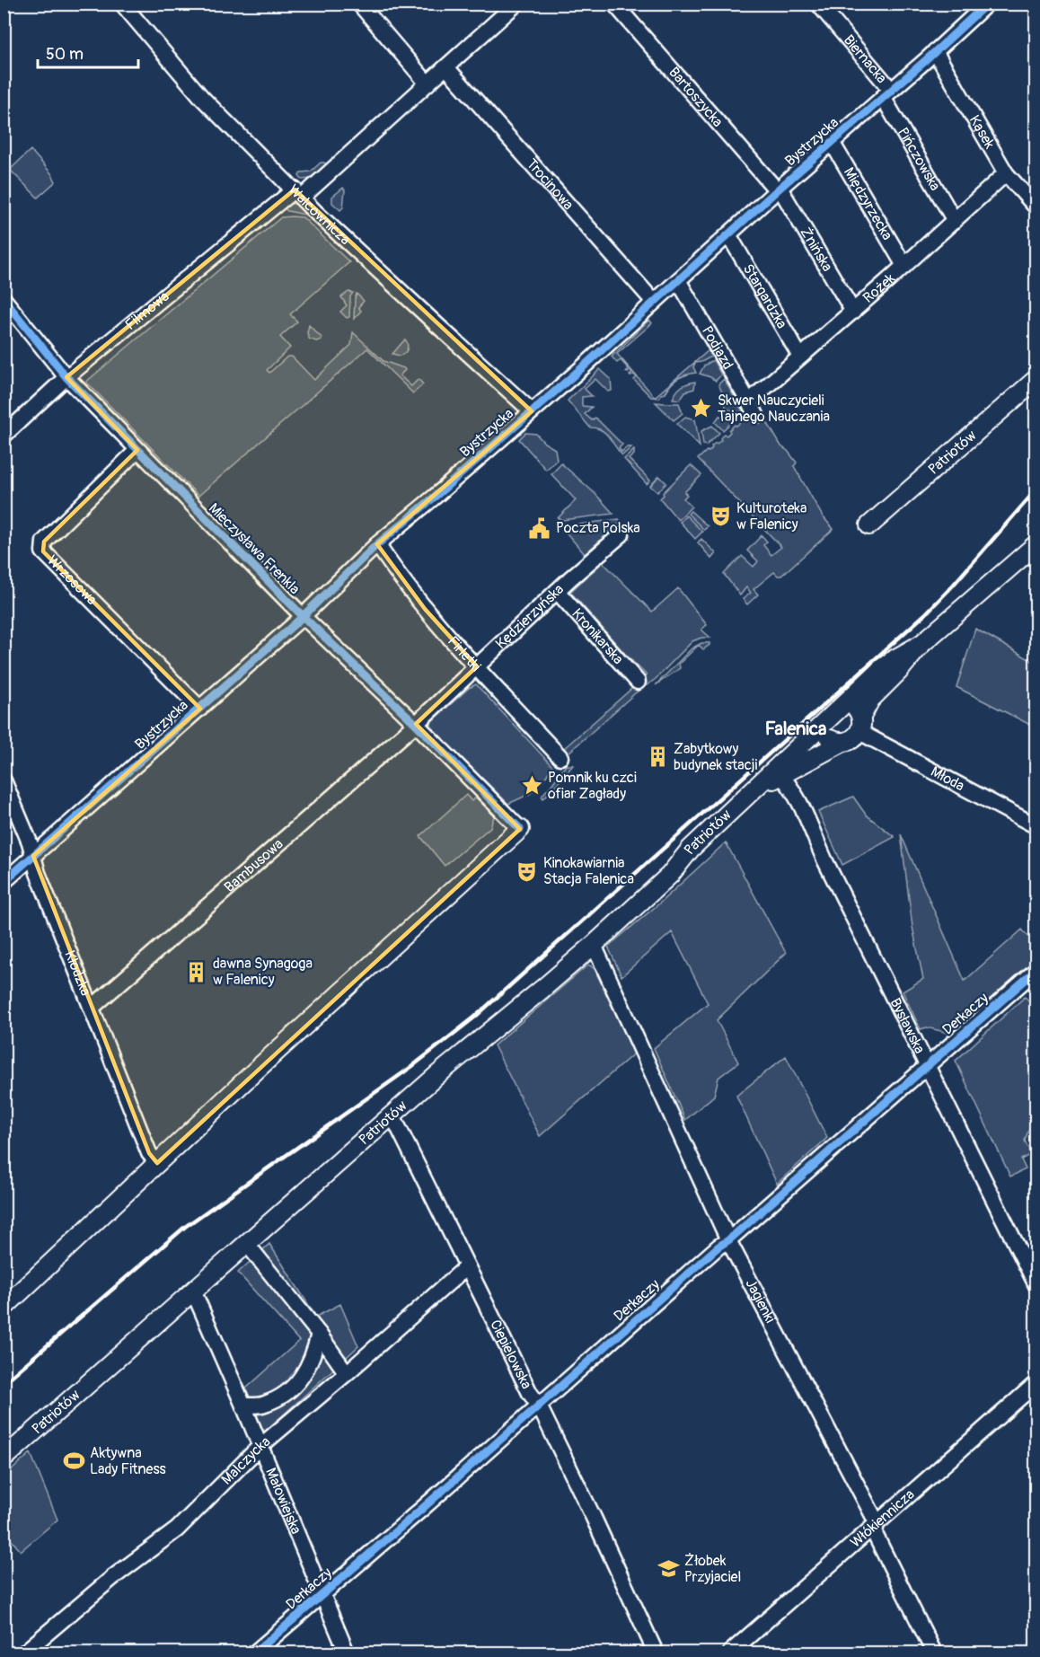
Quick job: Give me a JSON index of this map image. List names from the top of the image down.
{
  "streets": {
    "main road": ["Patriotów"],
    "street": [
      "Biernacka",
      "Bartoszycka",
      "Kąsek",
      "Bystrzycka",
      "Pińczowska",
      "Trocinowa",
      "Międzyrzecka",
      "Walcownicza",
      "Żnińska",
      "Rożek",
      "Stargardzka",
      "Filmowa",
      "Podjazd",
      "Mieczysława Frenkla",
      "Wrzosowa",
      "Kędzierzyńska",
      "Kronikarska",
      "Firletki",
      "Młoda",
      "Bambusowa",
      "Kłodzka",
      "Derkaczy",
      "Bysławska",
      "Jagienki",
      "Ciepielowska",
      "Malczycka",
      "Małowiejska",
      "Włókiennicza"
    ]
  },
  "crossings": [
    ["Biernacka", "Bystrzycka"],
    ["Biernacka", "Pińczowska"],
    ["Bartoszycka", "Bystrzycka"],
    ["Bartoszycka", "Żnińska"],
    ["Kąsek", "Bystrzycka"],
    ["Kąsek", "Rożek"],
    ["Bystrzycka", "Pińczowska"],
    ["Bystrzycka", "Trocinowa"],
    ["Bystrzycka", "Międzyrzecka"],
    ["Bystrzycka", "Walcownicza"],
    ["Bystrzycka", "Żnińska"],
    ["Bystrzycka", "Stargardzka"],
    ["Bystrzycka", "Podjazd"],
    ["Bystrzycka", "Mieczysława Frenkla"],
    ["Bystrzycka", "Wrzosowa"],
    ["Bystrzycka", "Firletki"],
    ["Bystrzycka", "Kłodzka"],
    ["Pińczowska", "Rożek"],
    ["Trocinowa", "Filmowa"],
    ["Międzyrzecka", "Rożek"],
    ["Walcownicza", "Filmowa"],
    ["Żnińska", "Rożek"],
    ["Rożek", "Stargardzka"],
    ["Rożek", "Podjazd"],
    ["Filmowa", "Mieczysława Frenkla"],
    ["Patriotów", "Młoda"],
    ["Patriotów", "Bysławska"],
    ["Patriotów", "Jagienki"],
    ["Patriotów", "Ciepielowska"],
    ["Patriotów", "Małowiejska"],
    ["Mieczysława Frenkla", "Wrzosowa"],
    ["Mieczysława Frenkla", "Kędzierzyńska"],
    ["Mieczysława Frenkla", "Bambusowa"],
    ["Kędzierzyńska", "Kronikarska"],
    ["Kędzierzyńska", "Firletki"],
    ["Kędzierzyńska", "Bambusowa"],
    ["Bambusowa", "Kłodzka"],
    ["Derkaczy", "Bysławska"],
    ["Derkaczy", "Jagienki"],
    ["Derkaczy", "Ciepielowska"],
    ["Derkaczy", "Małowiejska"],
    ["Jagienki", "Włókiennicza"],
    ["Ciepielowska", "Malczycka"],
    ["Malczycka", "Małowiejska"]
  ],
  "districts": ["Falenica"],
  "places": {
    "place": ["Skwer Nauczycieli Tajnego Nauczania", "Pomnik ku czci ofiar Zagłady"],
    "theatre": ["Kulturoteka w Falenicy", "Kinokawiarnia Stacja Falenica"],
    "public building": ["Poczta Polska"],
    "building": ["Zabytkowy budynek stacji", "dawna Synagoga w Falenicy"],
    "sports": ["Aktywna Lady Fitness"],
    "school or university": ["Żłobek Przyjaciel"]
  },
  "scale_bar": "50 m"
}
